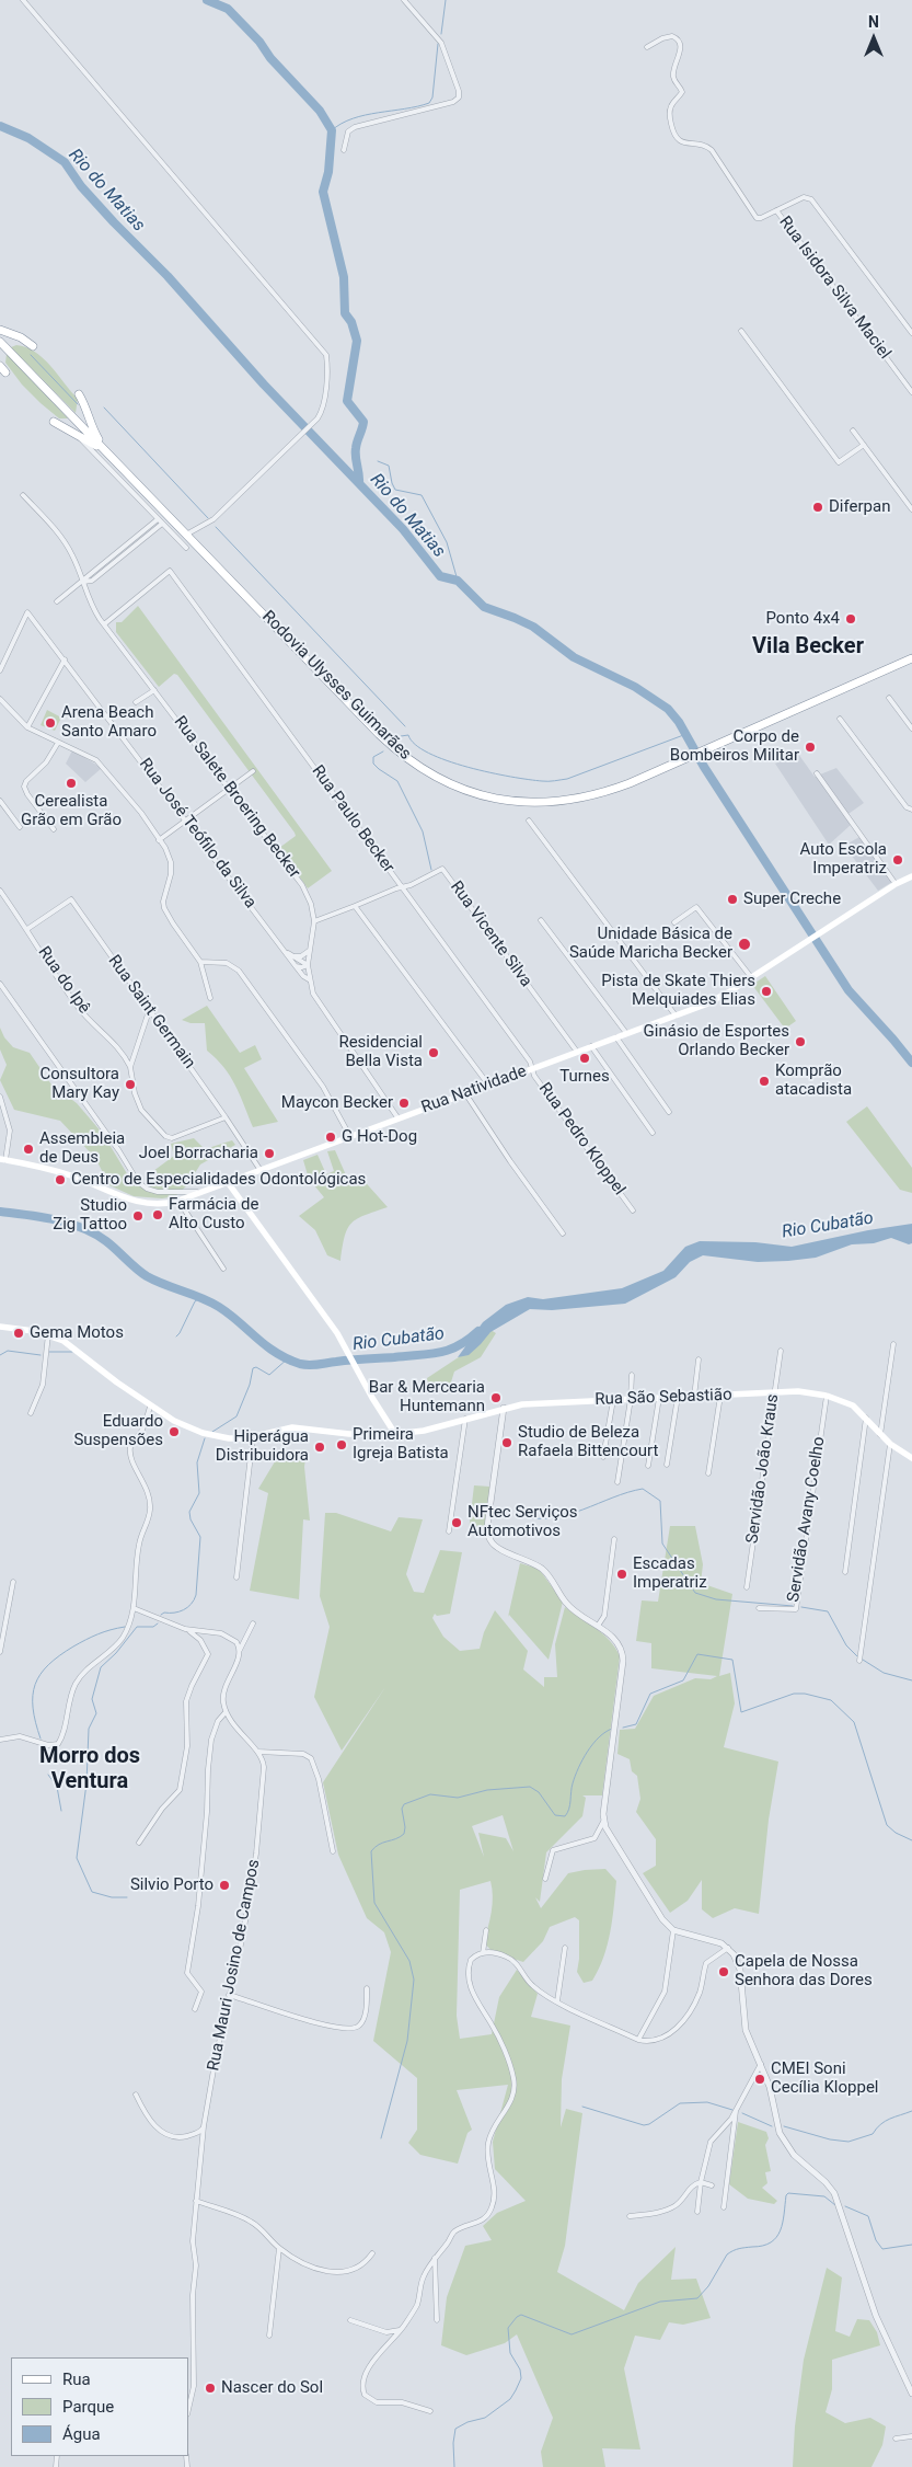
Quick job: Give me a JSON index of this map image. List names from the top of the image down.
{
  "streets": {
    "highway": ["Rodovia Ulysses Guimarães"],
    "main road": ["Rua Natividade", "Rua São Sebastião"],
    "street": [
      "Rua Isidora Silva Maciel",
      "Rua Salete Broering Becker",
      "Rua Paulo Becker",
      "Rua José Teófilo da Silva",
      "Rua Vicente Silva",
      "Rua do Ipê",
      "Rua Saint Germain",
      "Rua Pedro Kloppel",
      "Servidão João Kraus",
      "Servidão Avany Coelho",
      "Rua Mauri Josino de Campos"
    ]
  },
  "crossings": [
    ["Rua Salete Broering Becker", "Rua Paulo Becker"],
    ["Rua Salete Broering Becker", "Rua Vicente Silva"],
    ["Rua Paulo Becker", "Rua Vicente Silva"],
    ["Rua Paulo Becker", "Rua Natividade"],
    ["Rua Paulo Becker", "Rua Pedro Kloppel"],
    ["Rua Vicente Silva", "Rua Natividade"],
    ["Rua do Ipê", "Rua Saint Germain"],
    ["Rua Saint Germain", "Rua Natividade"],
    ["Rua Natividade", "Rua Pedro Kloppel"],
    ["Rua São Sebastião", "Servidão João Kraus"],
    ["Rua São Sebastião", "Servidão Avany Coelho"]
  ],
  "districts": ["Vila Becker", "Morro dos Ventura"],
  "water": ["Rio do Matias", "Rio Cubatão"],
  "places": [
    "Diferpan",
    "Ponto 4x4",
    "Arena Beach Santo Amaro",
    "Corpo de Bombeiros Militar",
    "Cerealista Grão em Grão",
    "Auto Escola Imperatriz",
    "Super Creche",
    "Unidade Básica de Saúde Maricha Becker",
    "Pista de Skate Thiers Melquiades Elias",
    "Ginásio de Esportes Orlando Becker",
    "Residencial Bella Vista",
    "Turnes",
    "Komprão atacadista",
    "Consultora Mary Kay",
    "Maycon Becker",
    "G Hot-Dog",
    "Assembleia de Deus",
    "Joel Borracharia",
    "Centro de Especialidades Odontológicas",
    "Farmácia de Alto Custo",
    "Studio Zig Tattoo",
    "Gema Motos",
    "Bar & Mercearia Huntemann",
    "Eduardo Suspensões",
    "Studio de Beleza Rafaela Bittencourt",
    "Primeira Igreja Batista",
    "Hiperágua Distribuidora",
    "NFtec Serviços Automotivos",
    "Escadas Imperatriz",
    "Silvio Porto",
    "Capela de Nossa Senhora das Dores",
    "CMEI Soni Cecília Kloppel",
    "Nascer do Sol"
  ],
  "legend": ["Rua", "Parque", "Água"],
  "north": "top"
}
